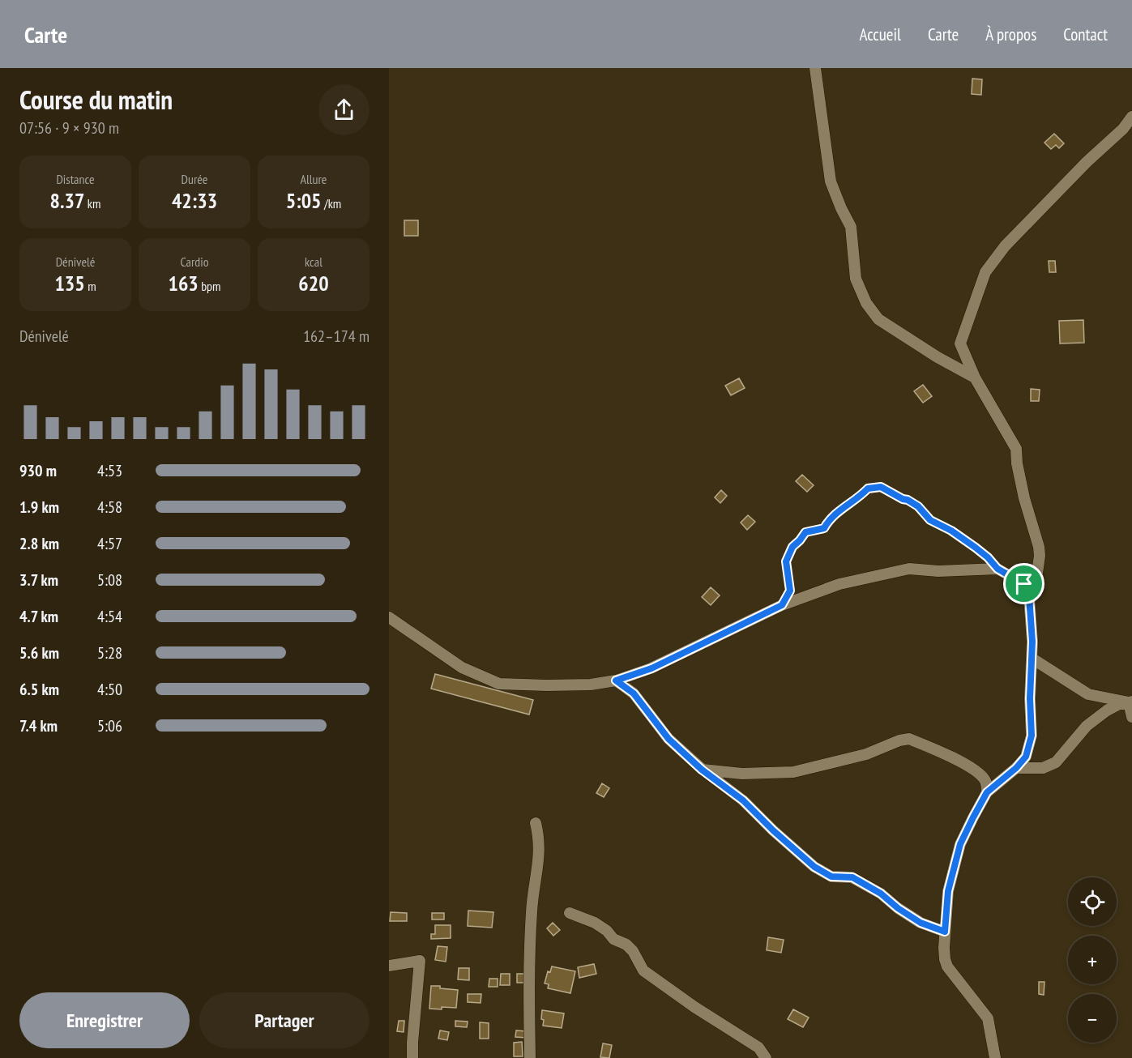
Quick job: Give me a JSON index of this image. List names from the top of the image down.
{
  "page": {
    "header": "Carte",
    "nav": [
      "Accueil",
      "Carte",
      "À propos",
      "Contact"
    ],
    "heading": ["Course du matin", "07:56 · 9 × 930 m"],
    "stats": [
      ["Distance", "8.37 km"],
      ["Durée", "42:33"],
      ["Allure", "5:05 /km"],
      ["Dénivelé", "135 m"],
      ["Cardio", "163 bpm"],
      ["kcal", "620"]
    ],
    "chart": ["Dénivelé", "162–174 m"],
    "list": [
      {
        "name": "930 m",
        "note": "4:53"
      },
      {
        "name": "1.9 km",
        "note": "4:58"
      },
      {
        "name": "2.8 km",
        "note": "4:57"
      },
      {
        "name": "3.7 km",
        "note": "5:08"
      },
      {
        "name": "4.7 km",
        "note": "4:54"
      },
      {
        "name": "5.6 km",
        "note": "5:28"
      },
      {
        "name": "6.5 km",
        "note": "4:50"
      },
      {
        "name": "7.4 km",
        "note": "5:06"
      }
    ],
    "map_buttons": ["+", "−"],
    "buttons": ["Enregistrer", "Partager"]
  }
}
